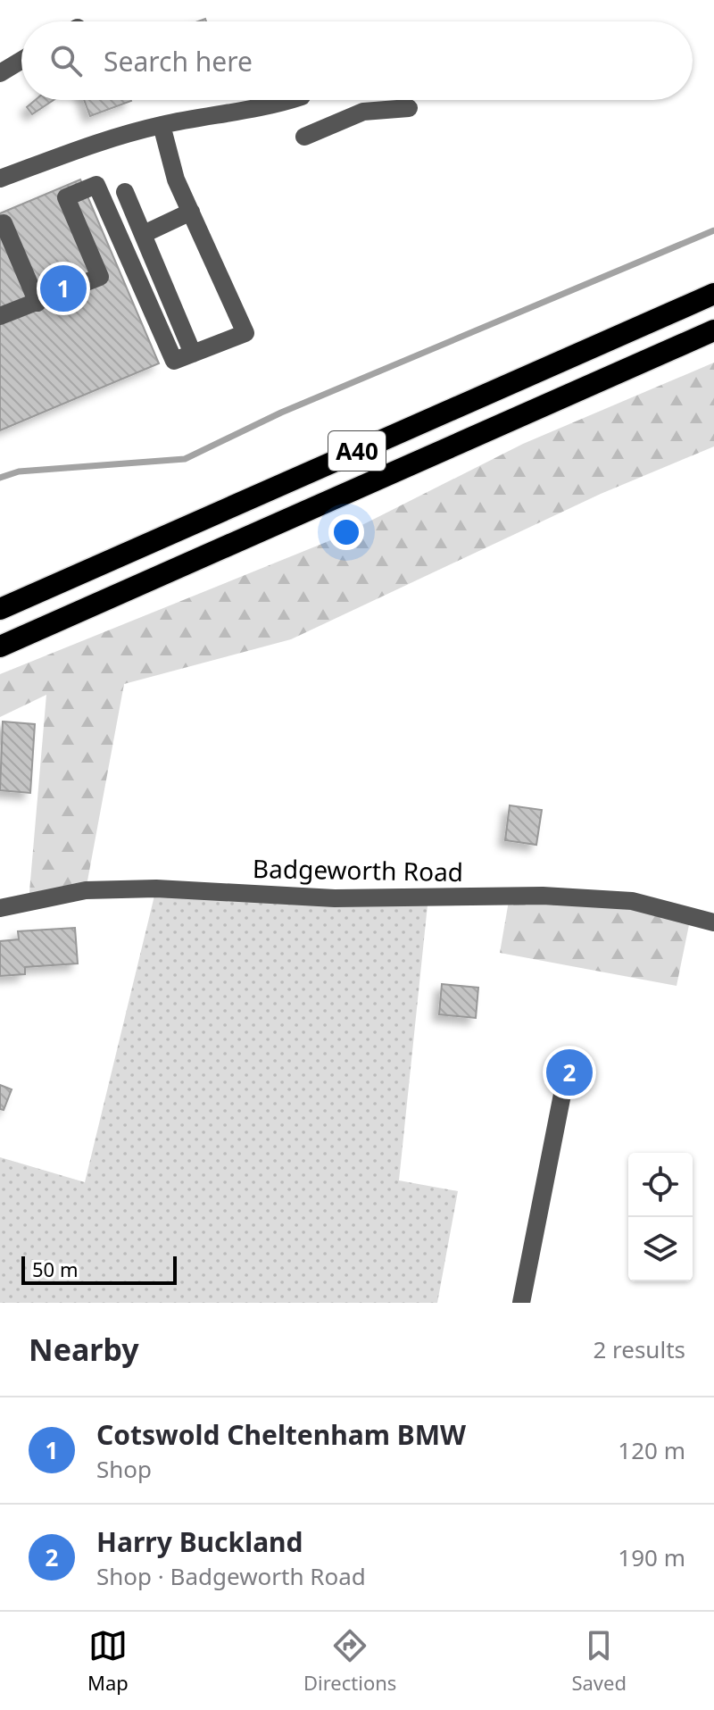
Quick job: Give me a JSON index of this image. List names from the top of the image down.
{
  "streets": {
    "highway": ["A40"],
    "street": ["Badgeworth Road"]
  },
  "scale_bar": "50 m",
  "page": {
    "search": "Search here",
    "pins": ["1", "2"],
    "scale": "50 m",
    "heading": ["Nearby", "2 results"],
    "list": [
      {
        "mark": "1",
        "name": "Cotswold Cheltenham BMW",
        "note": "Shop",
        "value": "120 m"
      },
      {
        "mark": "2",
        "name": "Harry Buckland",
        "note": "Shop · Badgeworth Road",
        "value": "190 m"
      }
    ],
    "nav": ["Map", "Directions", "Saved"]
  }
}
